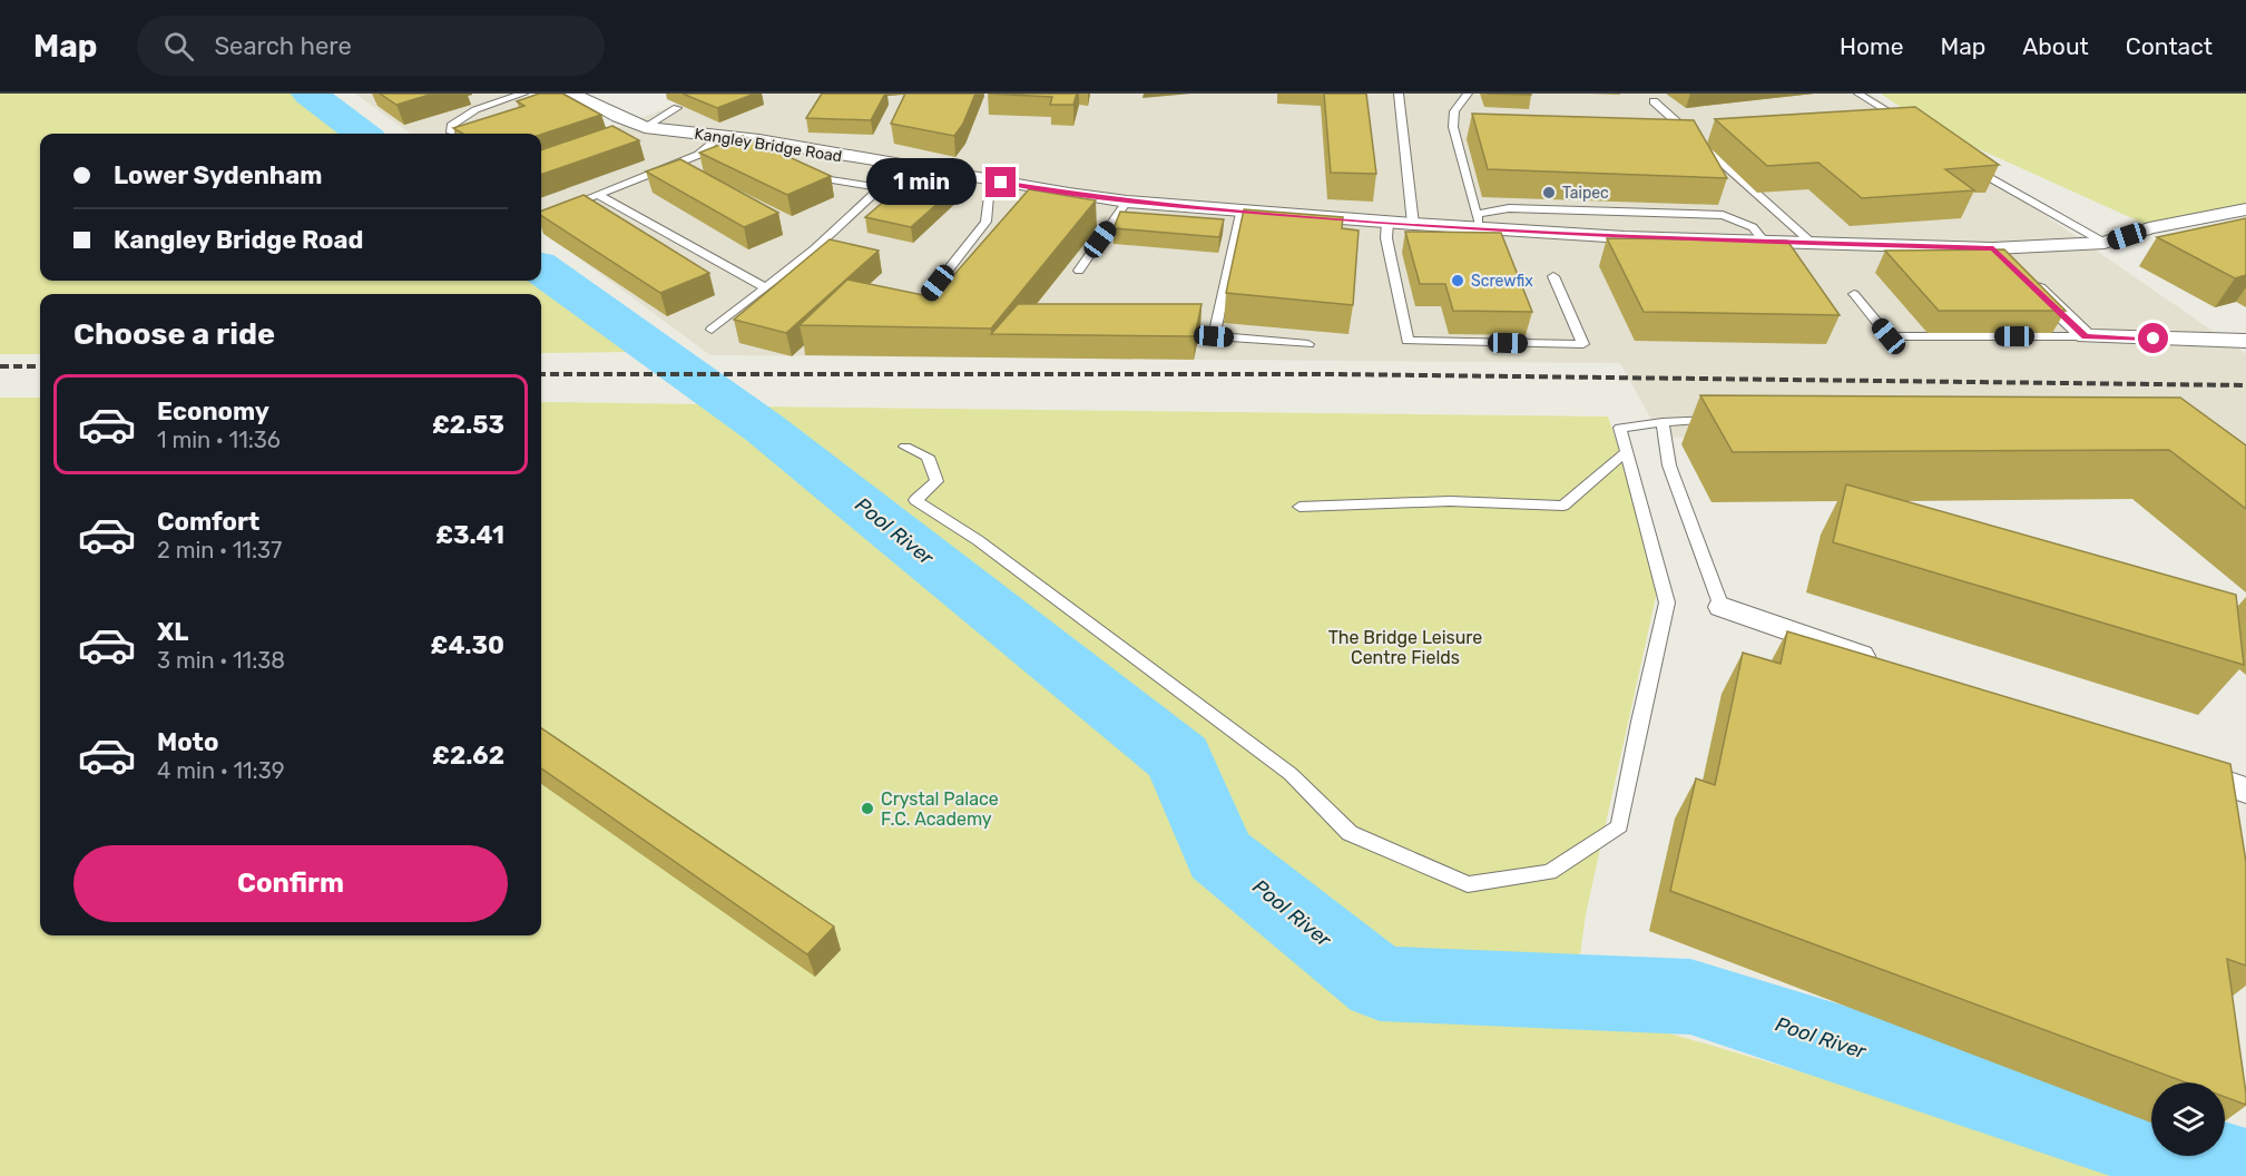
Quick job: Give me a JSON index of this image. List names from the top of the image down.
{
  "streets": {
    "street": ["Kangley Bridge Road"]
  },
  "water": ["Pool River"],
  "parks": ["The Bridge Leisure Centre Fields"],
  "places": ["Taipec", "Screwfix", "Crystal Palace F.C. Academy"],
  "page": {
    "header": "Map",
    "search": "Search here",
    "nav": [
      "Home",
      "Map",
      "About",
      "Contact"
    ],
    "banner": ["Lower Sydenham", "Kangley Bridge Road"],
    "bubble": "1 min",
    "heading": "Choose a ride",
    "list": [
      {
        "name": "Economy",
        "note": "1 min · 11:36",
        "value": "£2.53"
      },
      {
        "name": "Comfort",
        "note": "2 min · 11:37",
        "value": "£3.41"
      },
      {
        "name": "XL",
        "note": "3 min · 11:38",
        "value": "£4.30"
      },
      {
        "name": "Moto",
        "note": "4 min · 11:39",
        "value": "£2.62"
      }
    ],
    "buttons": "Confirm"
  }
}
